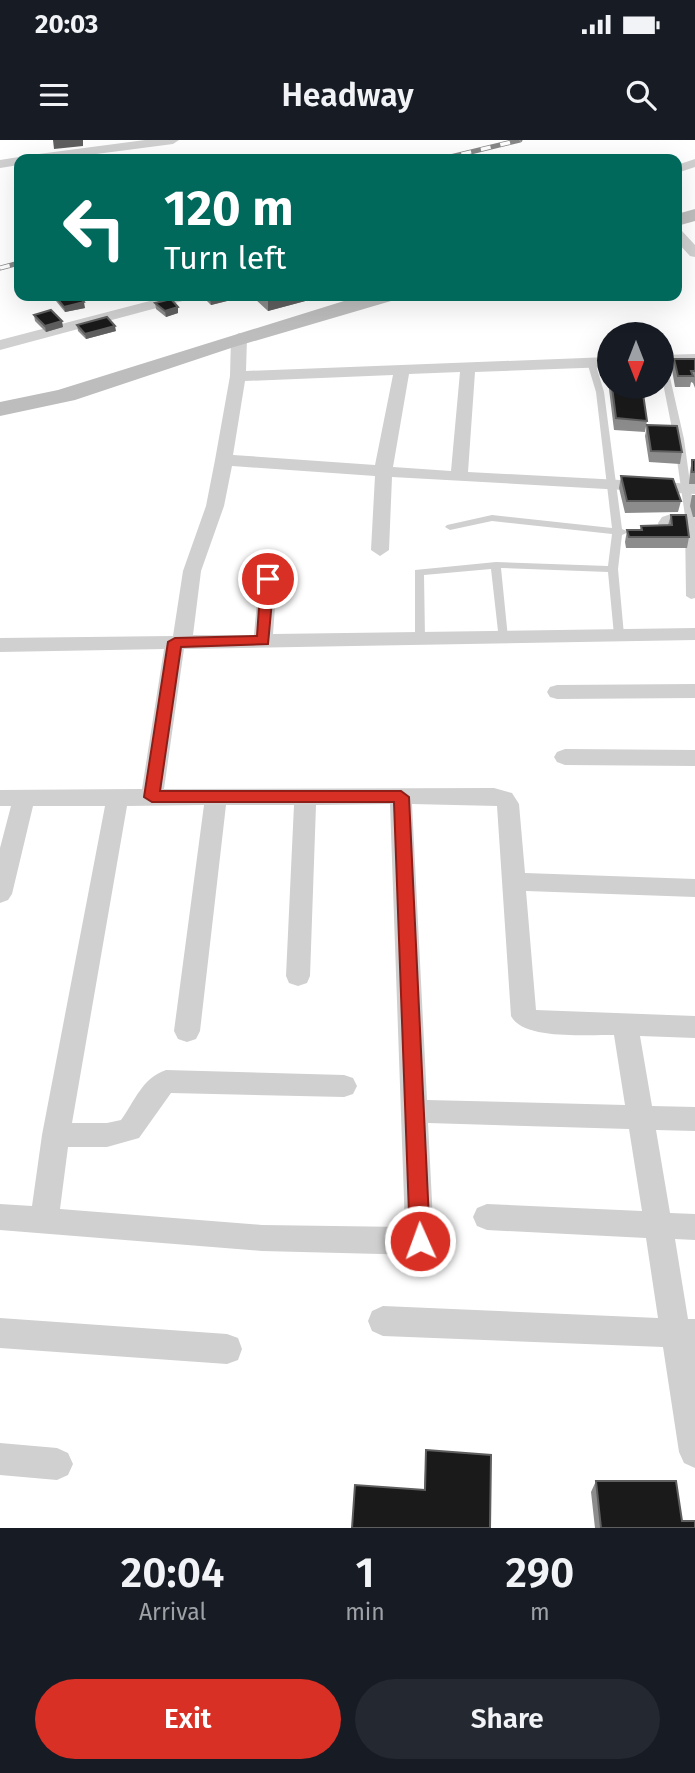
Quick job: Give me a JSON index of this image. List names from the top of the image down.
{
  "north": "bottom",
  "page": {
    "status": "20:03",
    "header": "Headway",
    "turn": ["120 m", "Turn left"],
    "eta": [
      "20:04",
      "Arrival",
      "1",
      "min",
      "290",
      "m"
    ],
    "buttons": ["Exit", "Share"]
  }
}
